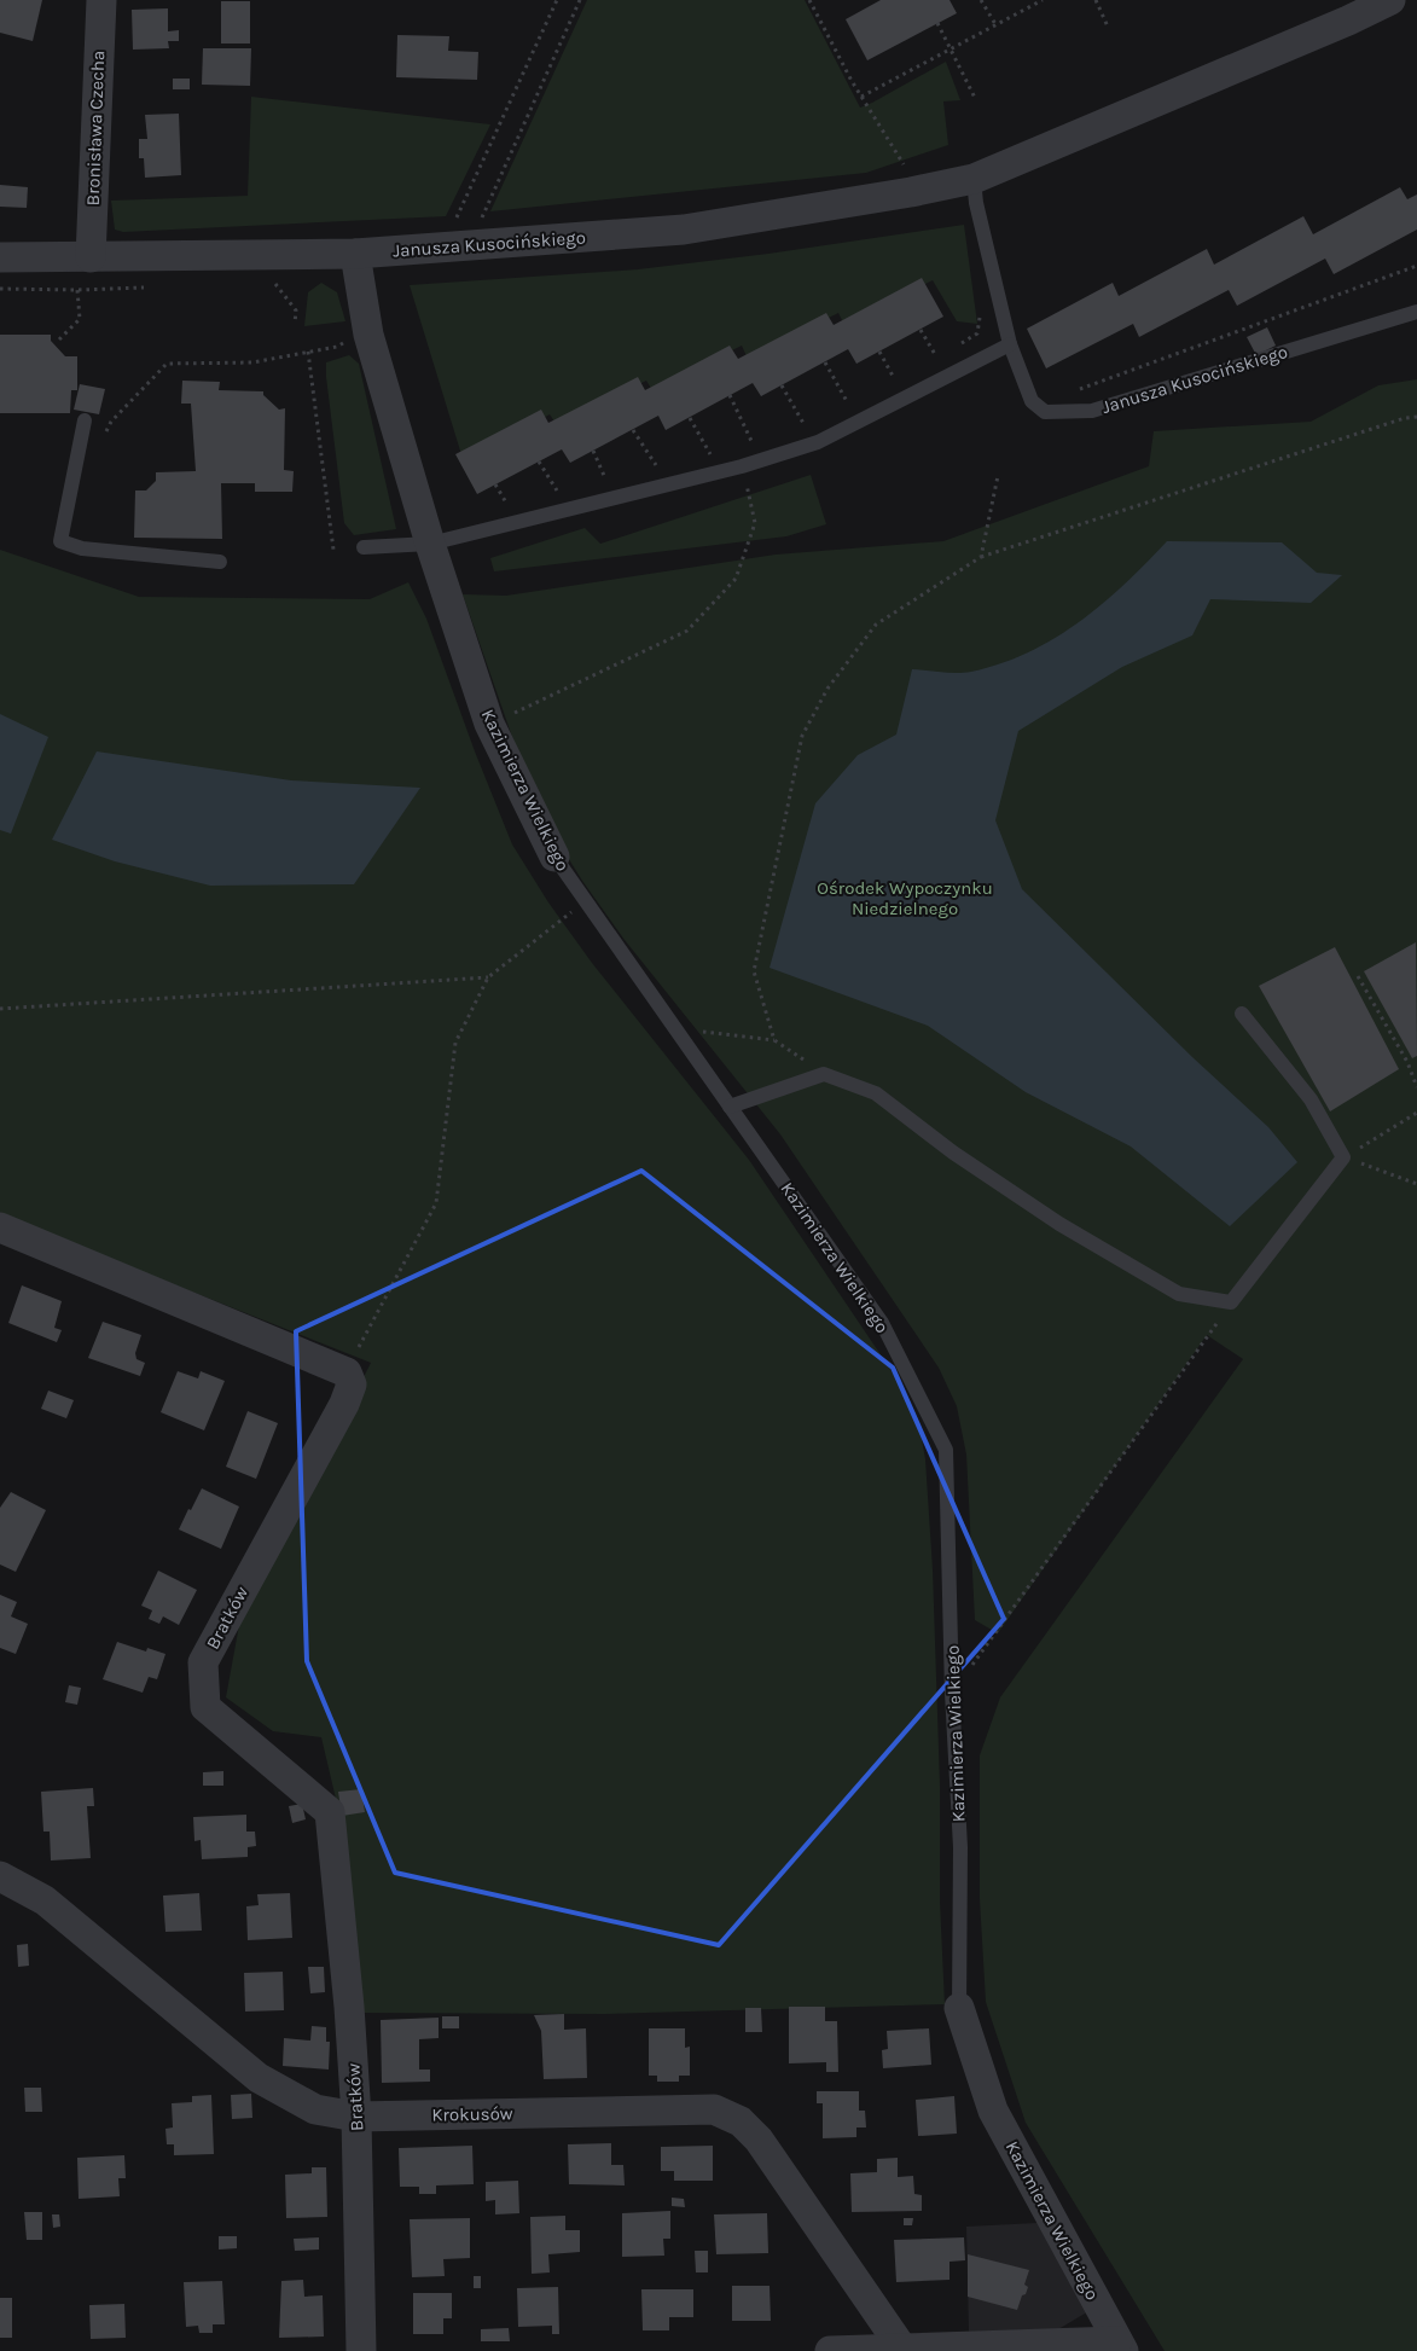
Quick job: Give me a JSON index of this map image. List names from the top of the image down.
{
  "streets": {
    "street": [
      "Bronisława Czecha",
      "Janusza Kusocińskiego",
      "Kazimierza Wielkiego",
      "Bratków",
      "Krokusów"
    ]
  },
  "crossings": [
    ["Bronisława Czecha", "Janusza Kusocińskiego"],
    ["Janusza Kusocińskiego", "Kazimierza Wielkiego"],
    ["Bratków", "Krokusów"]
  ],
  "parks": ["Ośrodek Wypoczynku Niedzielnego"]
}
